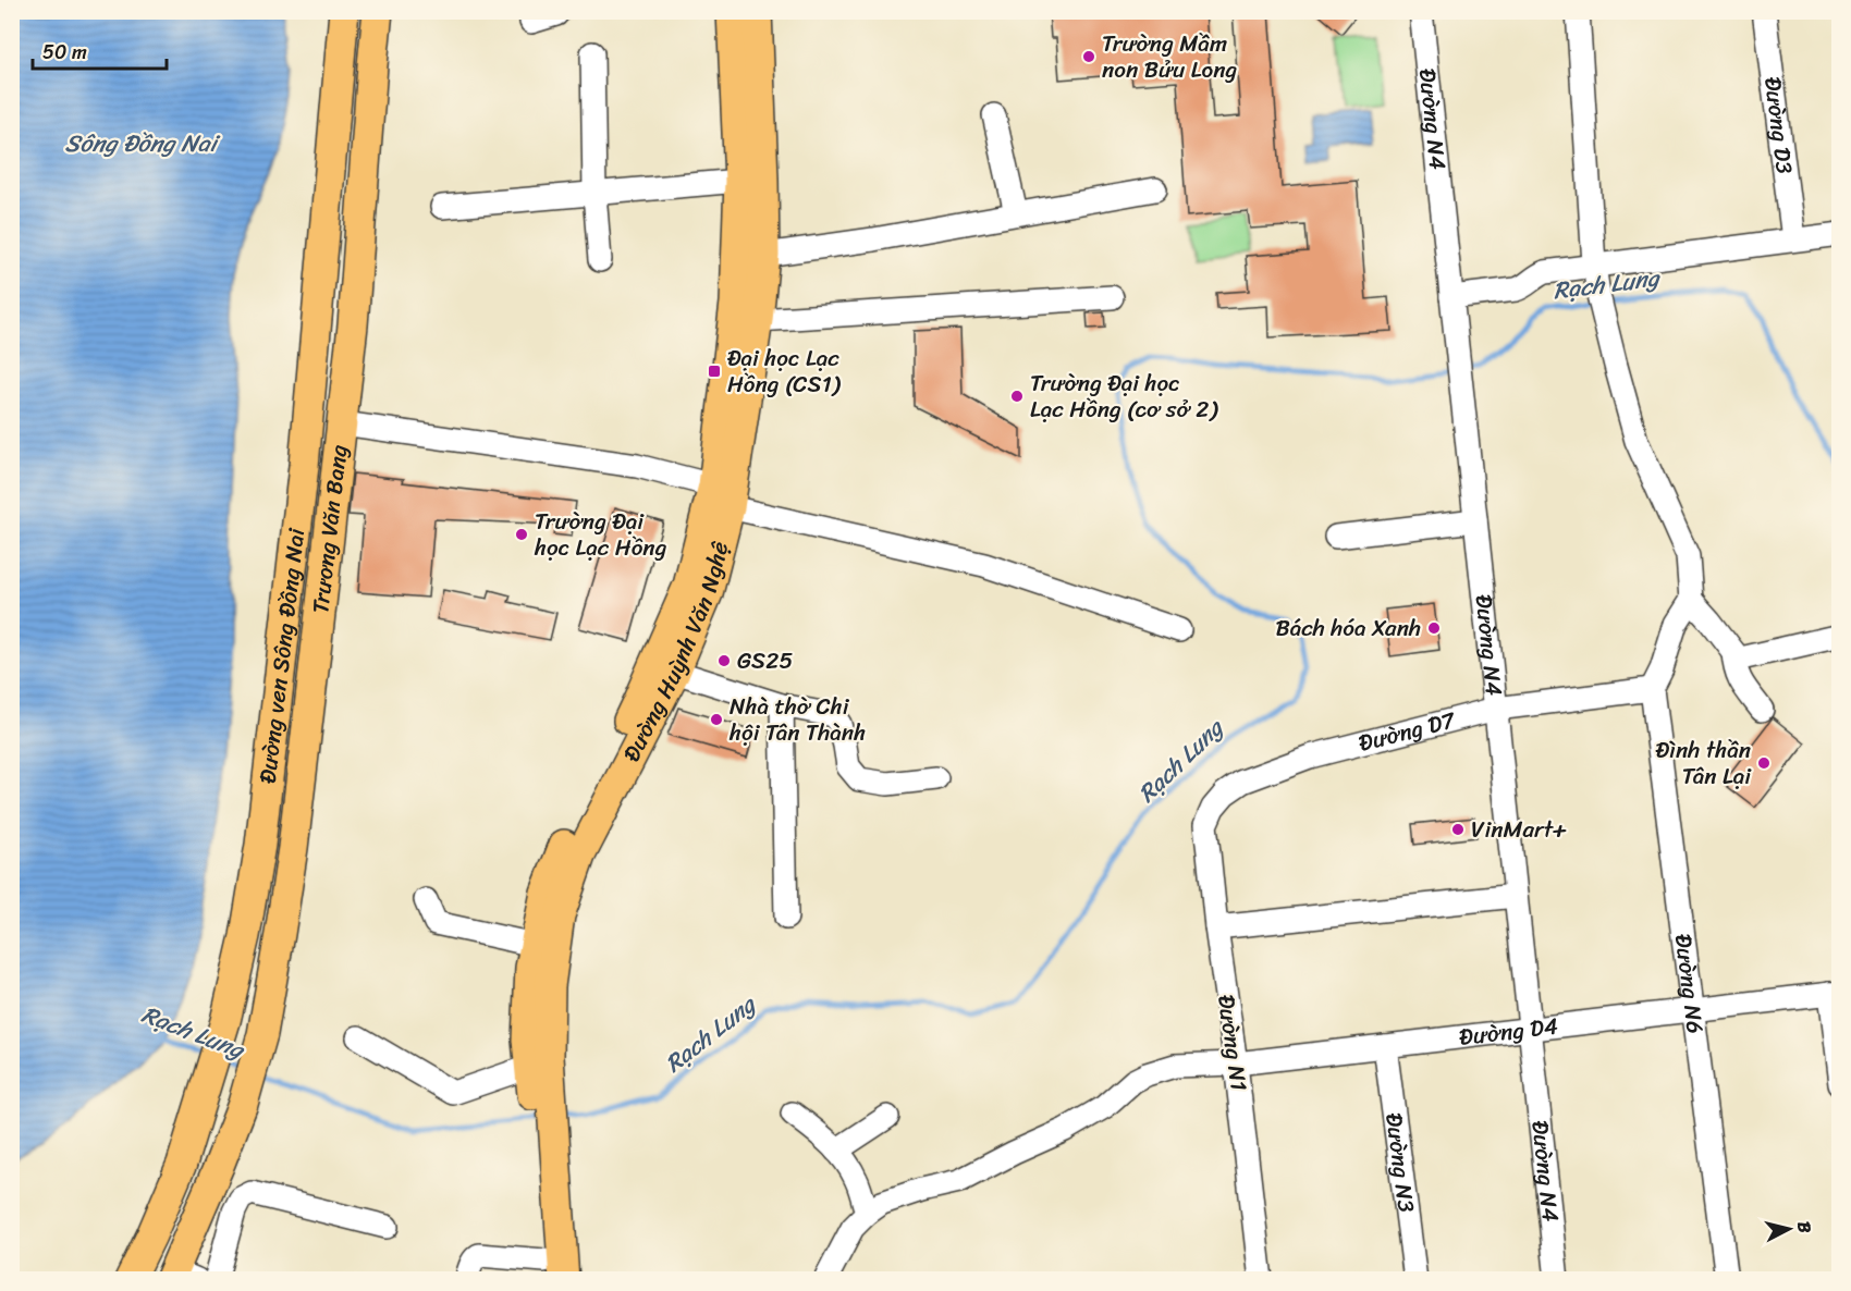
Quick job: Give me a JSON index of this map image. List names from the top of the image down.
{
  "streets": {
    "main road": ["Trương Văn Bang", "Đường Huỳnh Văn Nghệ", "Đường ven Sông Đồng Nai"],
    "street": [
      "Đường N4",
      "Đường D3",
      "Đường D7",
      "Đường N6",
      "Đường D4",
      "Đường N1",
      "Đường N3"
    ]
  },
  "crossings": [
    ["Đường N4", "Đường D7"],
    ["Đường N4", "Đường D4"],
    ["Đường D7", "Đường N6"],
    ["Đường D7", "Đường N1"],
    ["Đường N6", "Đường D4"],
    ["Đường D4", "Đường N1"],
    ["Đường D4", "Đường N3"]
  ],
  "water": ["Sông Đồng Nai", "Rạch Lung"],
  "places": {
    "other": [
      "Trường Mầm non Bửu Long",
      "Trường Đại học Lạc Hồng (cơ sở 2)",
      "Trường Đại học Lạc Hồng",
      "Bách hóa Xanh",
      "GS25",
      "Nhà thờ Chi hội Tân Thành",
      "Đình thần Tân Lại",
      "VinMart+"
    ],
    "transit": ["Đại học Lạc Hồng (CS1)"]
  },
  "scale_bar": "50 m",
  "north": "right"
}
